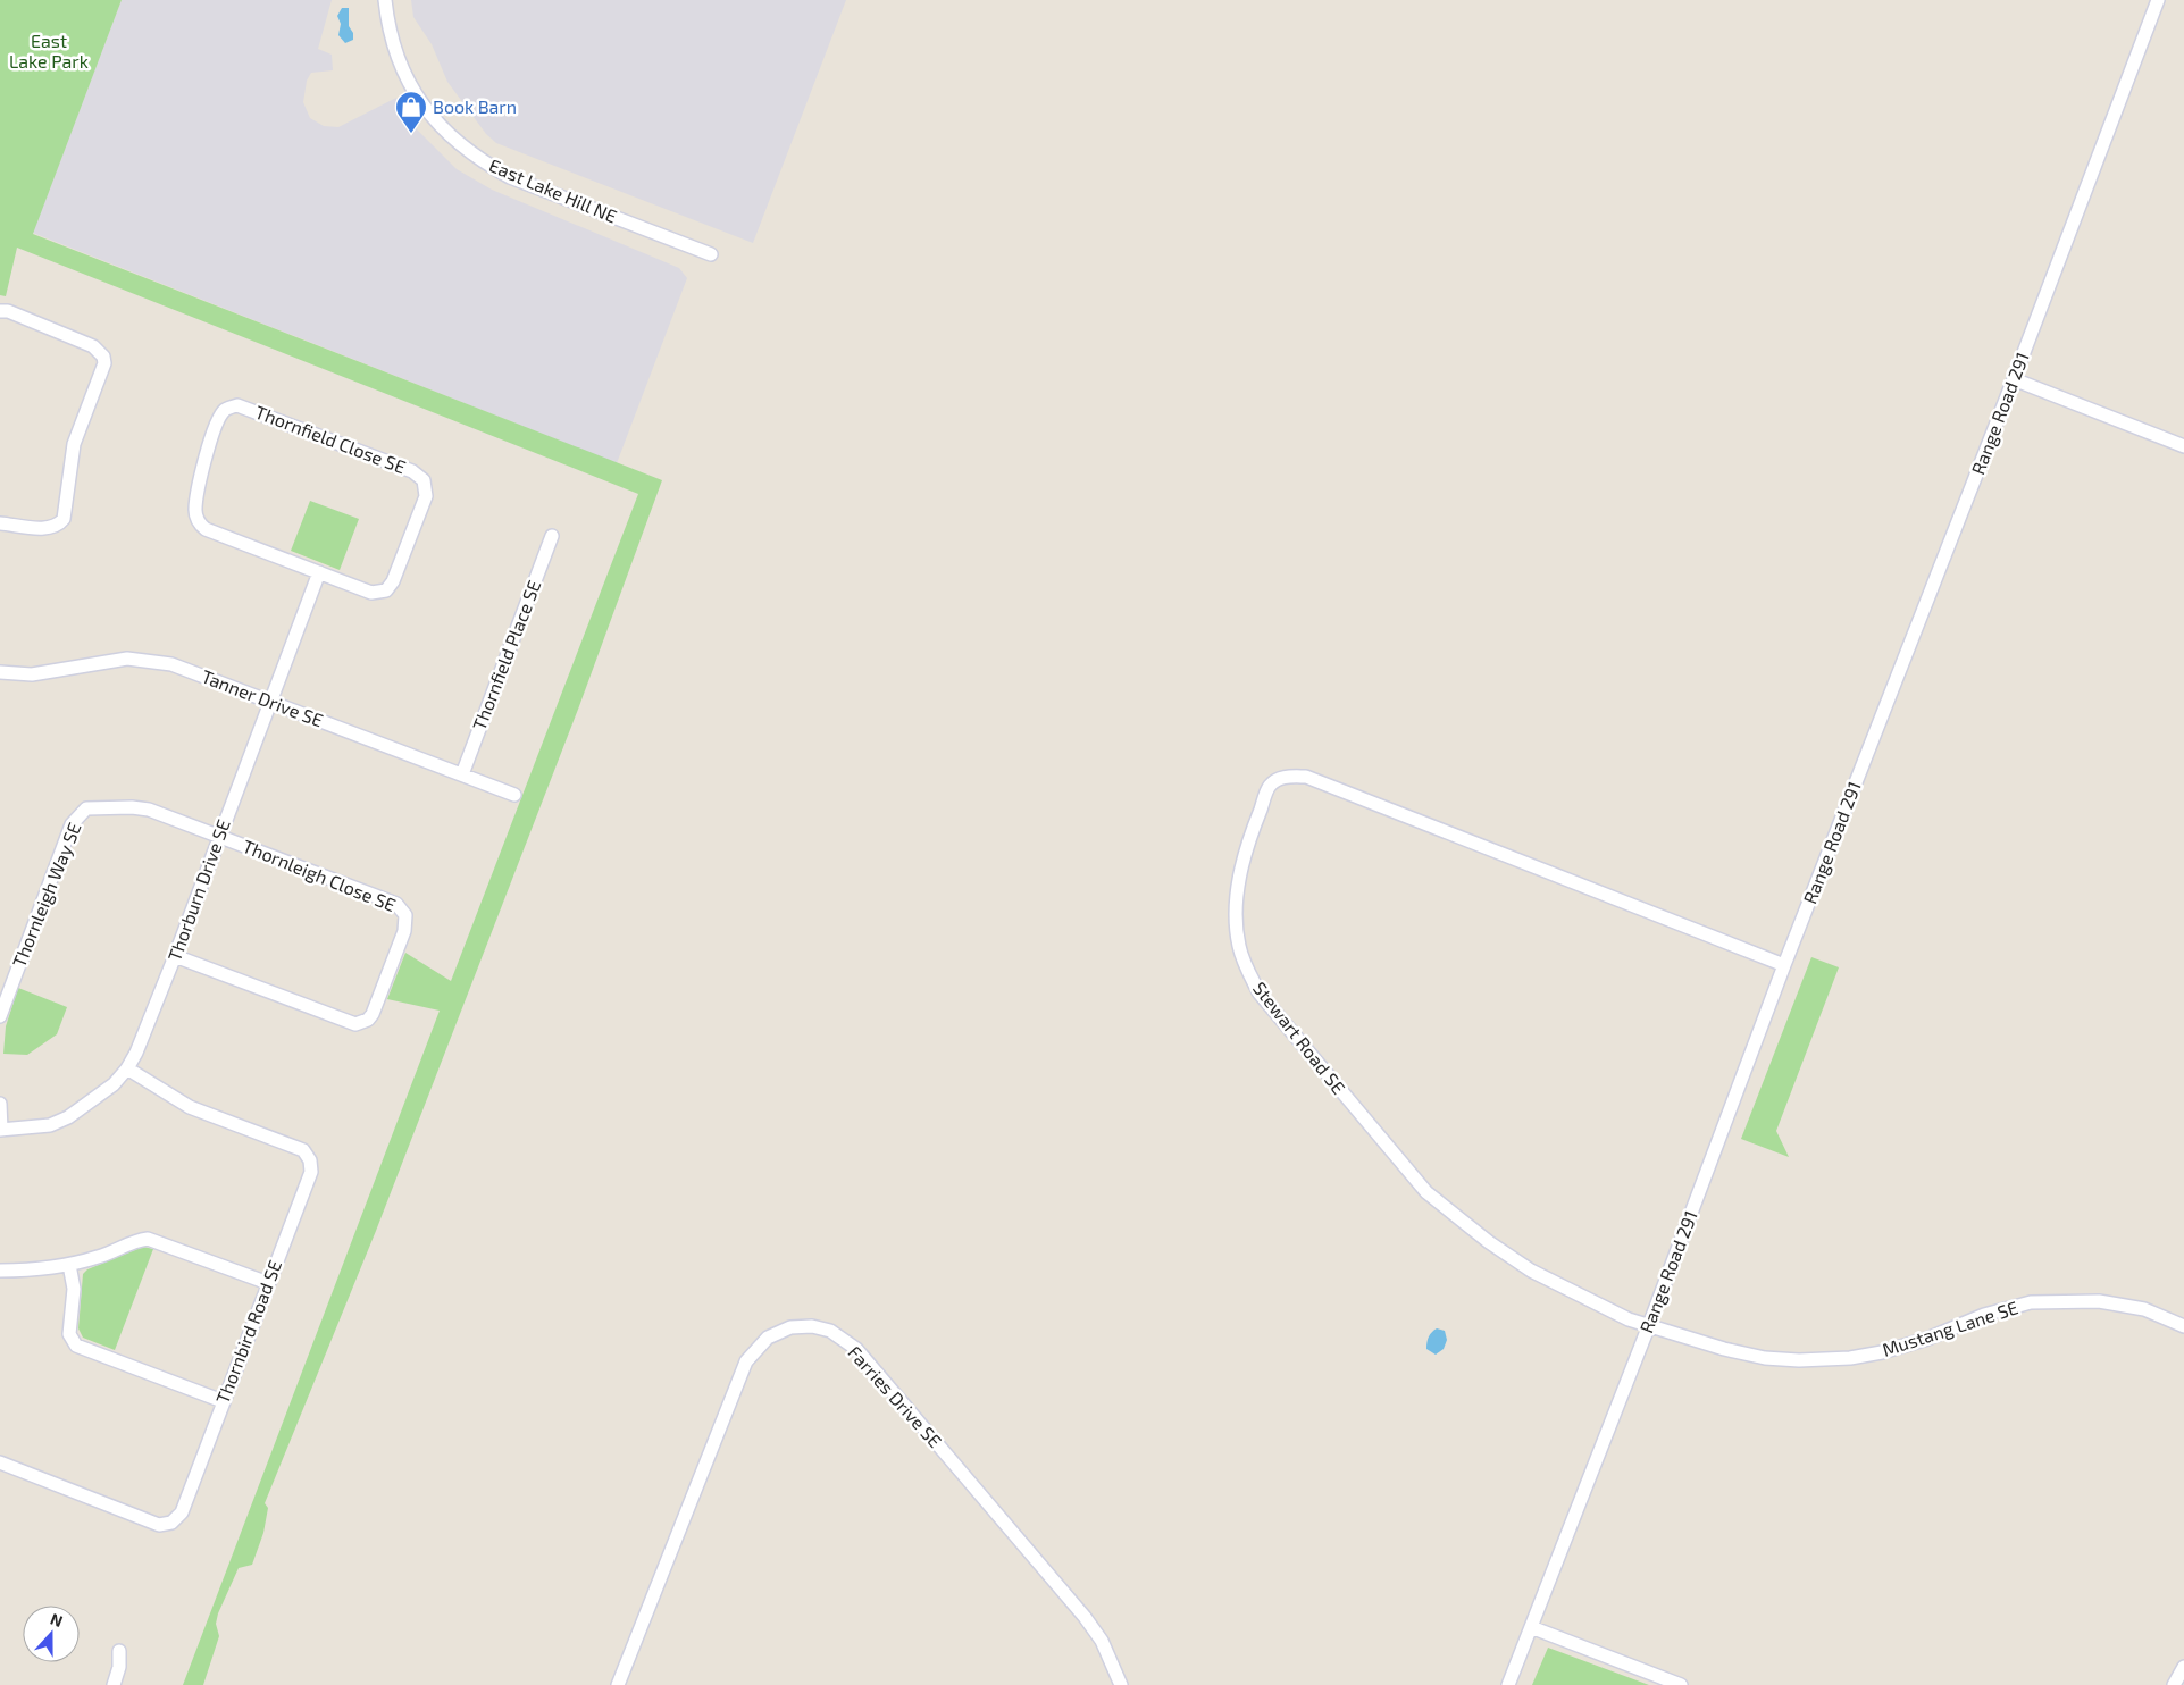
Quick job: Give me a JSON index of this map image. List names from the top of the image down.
{
  "streets": {
    "street": [
      "East Lake Hill NE",
      "Range Road 291",
      "Thornfield Close SE",
      "Thornfield Place SE",
      "Tanner Drive SE",
      "Thornleigh Close SE",
      "Thorburn Drive SE",
      "Thornleigh Way SE",
      "Stewart Road SE",
      "Mustang Lane SE",
      "Thornbird Road SE",
      "Farries Drive SE"
    ]
  },
  "crossings": [
    ["Range Road 291", "Stewart Road SE"],
    ["Range Road 291", "Mustang Lane SE"],
    ["Thornfield Close SE", "Thorburn Drive SE"],
    ["Thornfield Place SE", "Tanner Drive SE"],
    ["Tanner Drive SE", "Thorburn Drive SE"],
    ["Thornleigh Close SE", "Thorburn Drive SE"],
    ["Thornleigh Close SE", "Thornleigh Way SE"],
    ["Thorburn Drive SE", "Thornleigh Way SE"],
    ["Thorburn Drive SE", "Thornbird Road SE"],
    ["Stewart Road SE", "Mustang Lane SE"]
  ],
  "parks": ["East Lake Park"],
  "places": {
    "shop": ["Book Barn"]
  },
  "north": "top"
}
